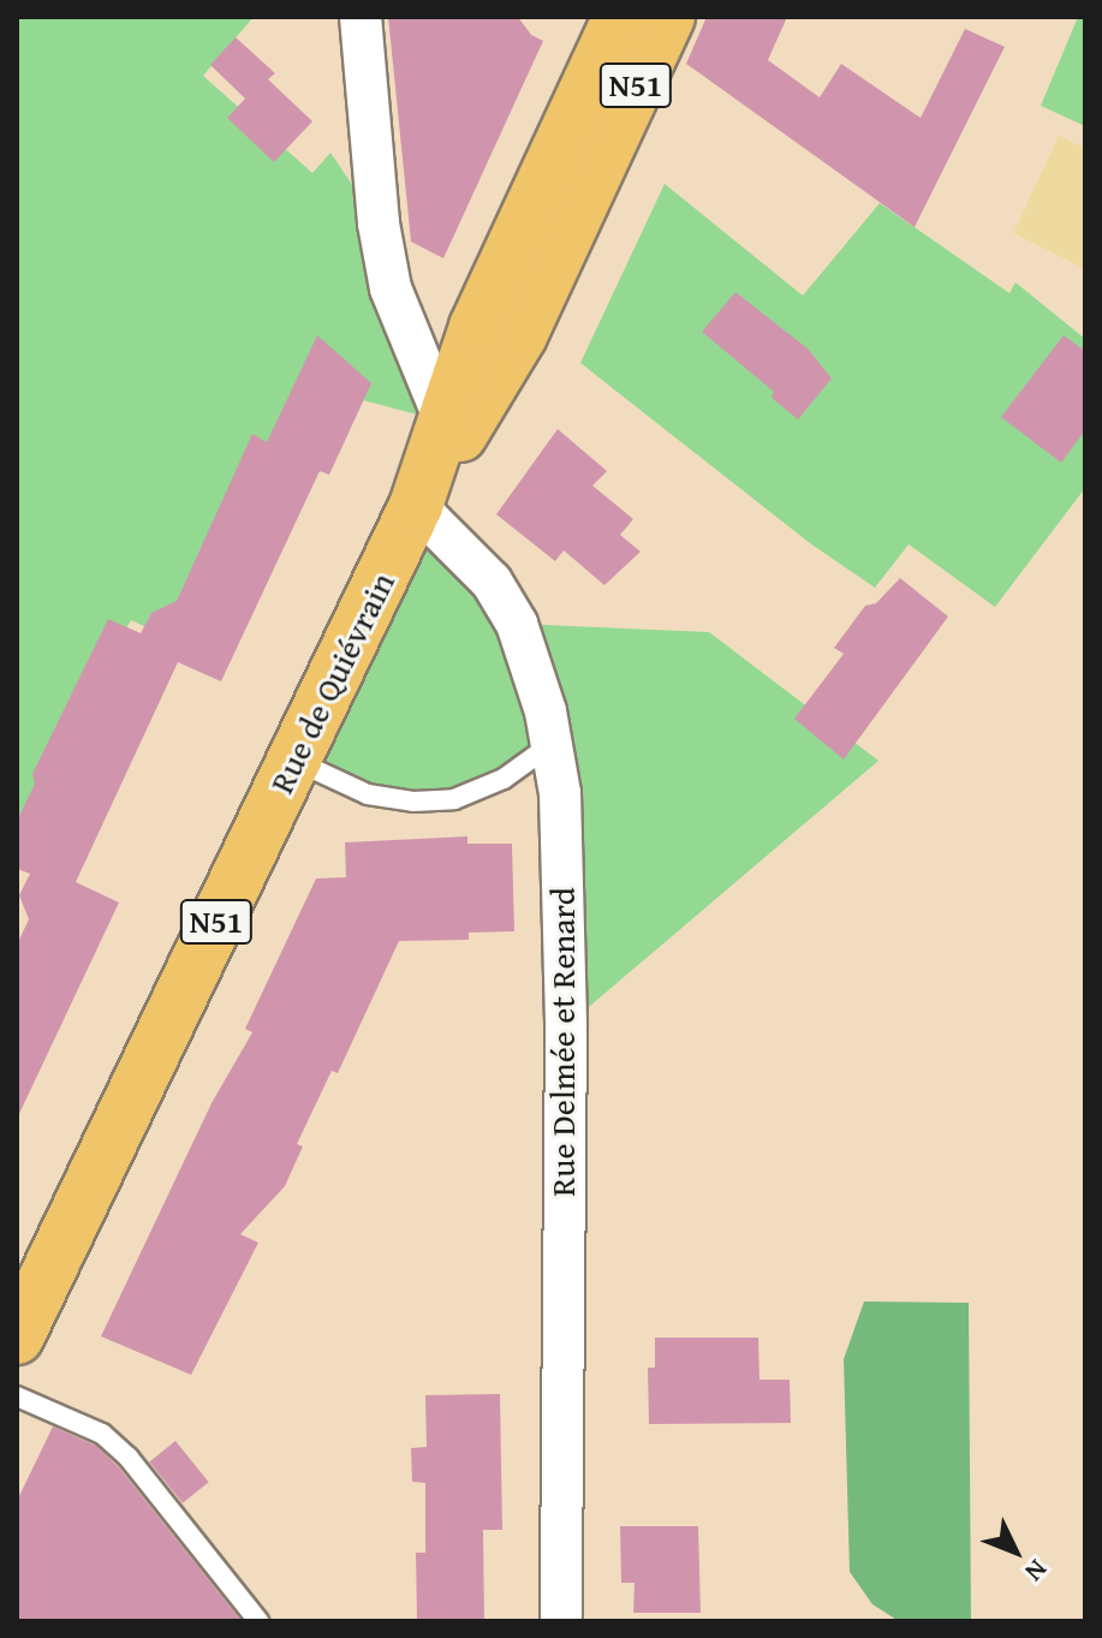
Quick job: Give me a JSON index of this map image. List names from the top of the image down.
{
  "streets": {
    "main road": ["N51", "Rue de Quiévrain"],
    "street": ["Rue Delmée et Renard"]
  },
  "crossings": [
    ["N51", "Rue de Quiévrain"],
    ["N51", "Rue Delmée et Renard"],
    ["Rue de Quiévrain", "Rue Delmée et Renard"]
  ],
  "north": "bottom right"
}
